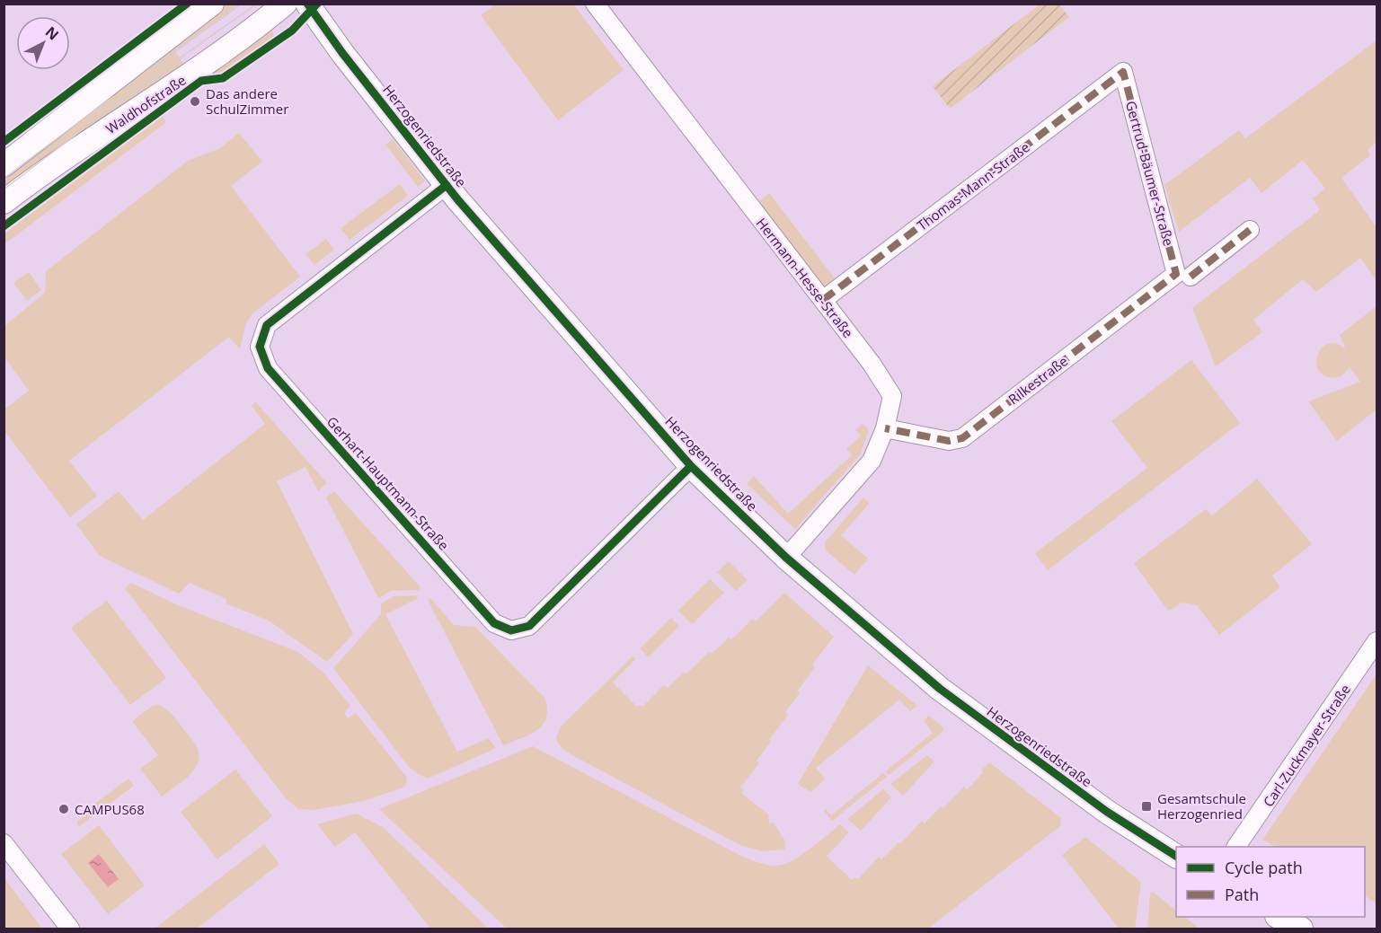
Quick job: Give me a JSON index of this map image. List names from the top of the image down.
{
  "streets": {
    "street": [
      "Waldhofstraße",
      "Herzogenriedstraße",
      "Gertrud-Bäumer-Straße",
      "Thomas-Mann-Straße",
      "Hermann-Hesse-Straße",
      "Rilkestraße",
      "Gerhart-Hauptmann-Straße",
      "Carl-Zuckmayer-Straße"
    ]
  },
  "crossings": [
    ["Herzogenriedstraße", "Hermann-Hesse-Straße"],
    ["Herzogenriedstraße", "Gerhart-Hauptmann-Straße"],
    ["Gertrud-Bäumer-Straße", "Thomas-Mann-Straße"],
    ["Gertrud-Bäumer-Straße", "Rilkestraße"],
    ["Thomas-Mann-Straße", "Hermann-Hesse-Straße"],
    ["Hermann-Hesse-Straße", "Rilkestraße"]
  ],
  "places": {
    "other": ["Das andere SchulZimmer", "CAMPUS68"],
    "transit": ["Gesamtschule Herzogenried"]
  },
  "legend": ["Cycle path", "Path"],
  "north": "top right"
}
